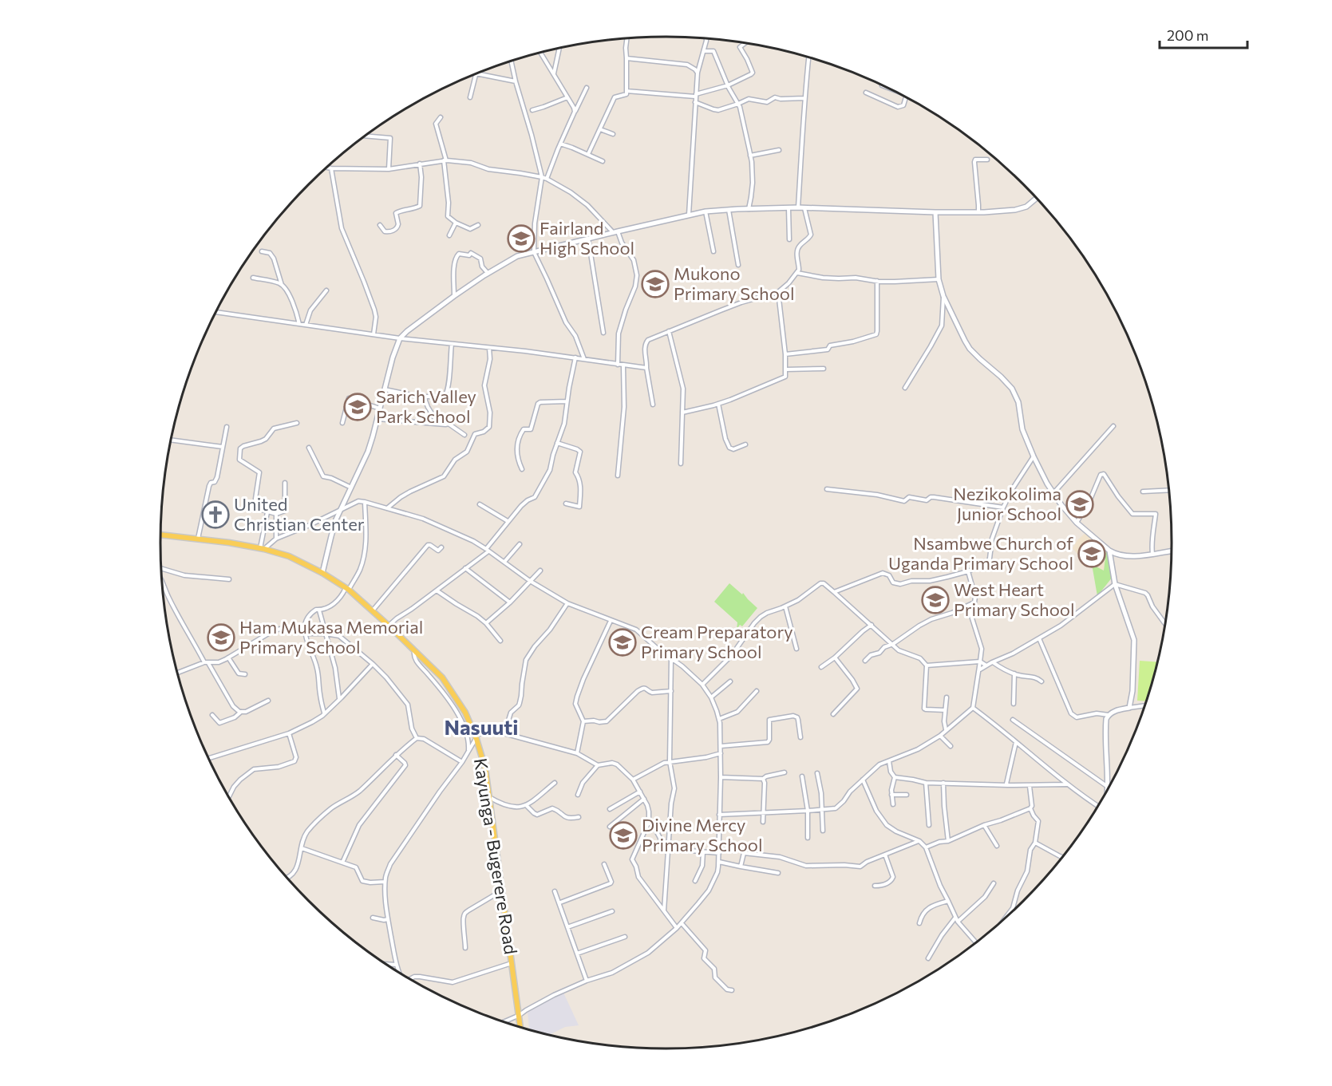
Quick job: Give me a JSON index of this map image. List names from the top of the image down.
{
  "streets": {
    "main road": ["Kayunga - Bugerere Road"]
  },
  "districts": ["Nasuuti"],
  "places": {
    "school or university": [
      "Fairland High School",
      "Mukono Primary School",
      "Sarich Valley Park School",
      "Nezikokolima Junior School",
      "Nsambwe Church of Uganda Primary School",
      "West Heart Primary School",
      "Ham Mukasa Memorial Primary School",
      "Cream Preparatory Primary School",
      "Divine Mercy Primary School"
    ],
    "church": ["United Christian Center"]
  },
  "scale_bar": "200 m"
}
